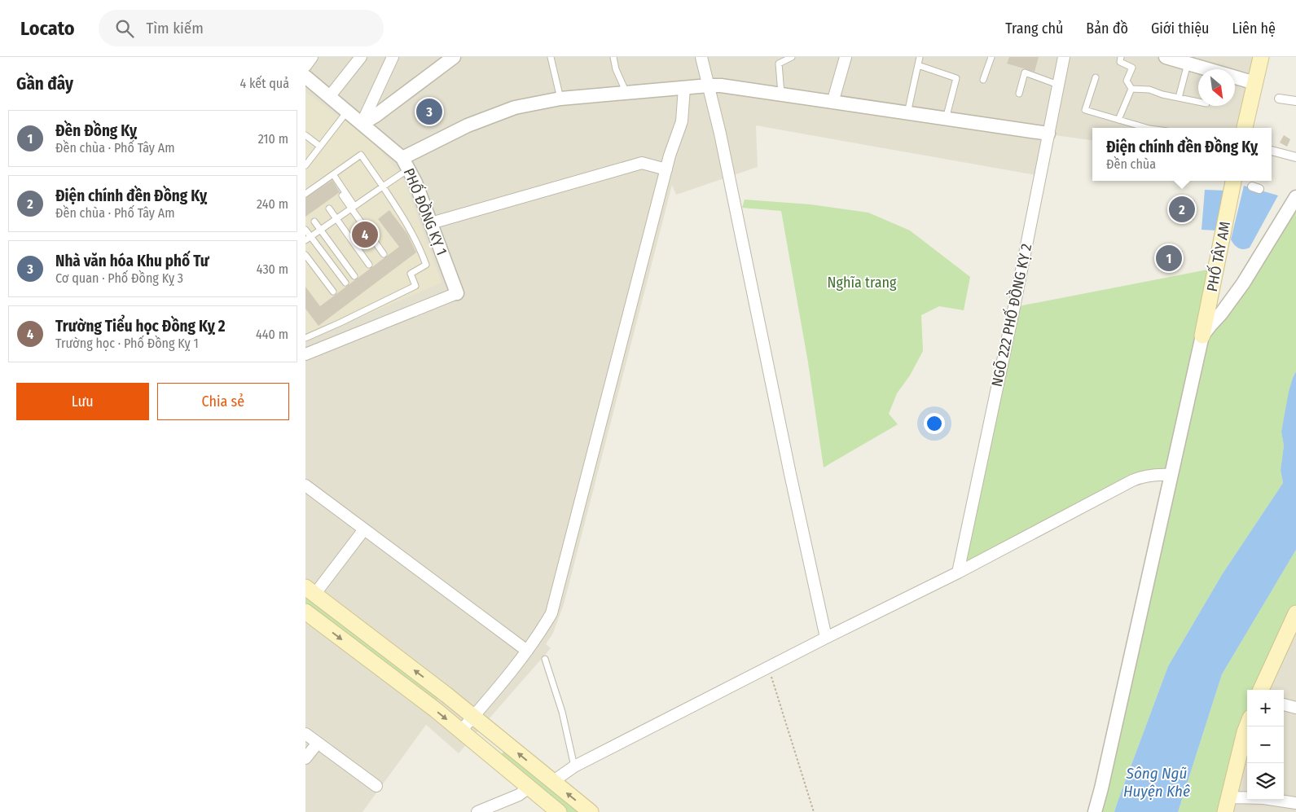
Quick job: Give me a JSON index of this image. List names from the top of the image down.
{
  "streets": {
    "main road": ["PHỐ TÂY AM"],
    "street": ["PHỐ ĐỒNG KỴ 1", "NGÕ 222 PHỐ ĐỒNG KỴ 2"]
  },
  "water": ["Sông Ngũ Huyện Khê"],
  "parks": ["Nghĩa trang"],
  "north": "bottom right",
  "page": {
    "header": "Locato",
    "search": "Tìm kiếm",
    "nav": [
      "Trang chủ",
      "Bản đồ",
      "Giới thiệu",
      "Liên hệ"
    ],
    "heading": ["Gần đây", "4 kết quả"],
    "pins": [
      "3",
      "2",
      "4",
      "1"
    ],
    "list": [
      {
        "mark": "1",
        "name": "Đền Đồng Kỵ",
        "note": "Đền chùa · Phố Tây Am",
        "value": "210 m"
      },
      {
        "mark": "2",
        "name": "Điện chính đền Đồng Kỵ",
        "note": "Đền chùa · Phố Tây Am",
        "value": "240 m"
      },
      {
        "mark": "3",
        "name": "Nhà văn hóa Khu phố Tư",
        "note": "Cơ quan · Phố Đồng Kỵ 3",
        "value": "430 m"
      },
      {
        "mark": "4",
        "name": "Trường Tiểu học Đồng Kỵ 2",
        "note": "Trường học · Phố Đồng Kỵ 1",
        "value": "440 m"
      }
    ],
    "popup": ["Điện chính đền Đồng Kỵ", "Đền chùa"],
    "buttons": ["Lưu", "Chia sẻ"],
    "map_buttons": ["+", "−"]
  }
}
